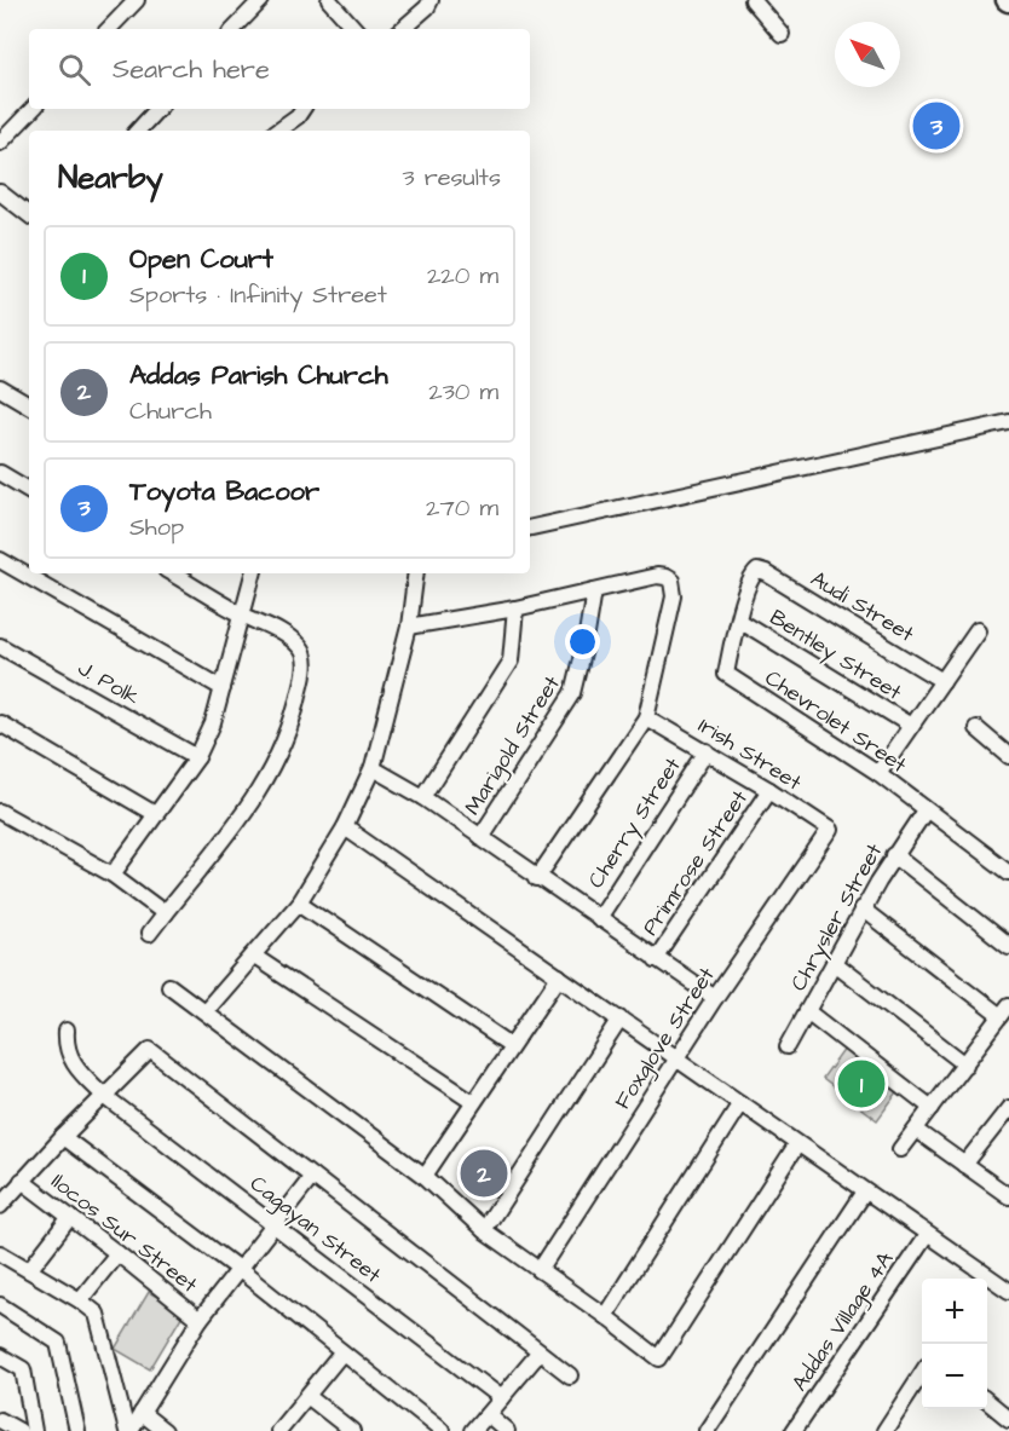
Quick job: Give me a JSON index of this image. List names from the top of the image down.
{
  "streets": {
    "street": [
      "Audi Street",
      "Bentley Street",
      "J. Polk",
      "Chevrolet Sreet",
      "Marigold Street",
      "Irish Street",
      "Cherry Street",
      "Primrose Street",
      "Chrysler Street",
      "Foxglove Street",
      "Cagayan Street",
      "Ilocos Sur Street",
      "Addas Village 4A"
    ]
  },
  "crossings": [
    ["Audi Street", "Chevrolet Sreet"],
    ["Bentley Street", "Chevrolet Sreet"],
    ["Chevrolet Sreet", "Chrysler Street"],
    ["Irish Street", "Cherry Street"],
    ["Irish Street", "Primrose Street"],
    ["Irish Street", "Foxglove Street"]
  ],
  "north": "top left",
  "page": {
    "search": "Search here",
    "pins": ["3", "1", "2"],
    "heading": ["Nearby", "3 results"],
    "list": [
      {
        "mark": "1",
        "name": "Open Court",
        "note": "Sports · Infinity Street",
        "value": "220 m"
      },
      {
        "mark": "2",
        "name": "Addas Parish Church",
        "note": "Church",
        "value": "230 m"
      },
      {
        "mark": "3",
        "name": "Toyota Bacoor",
        "note": "Shop",
        "value": "270 m"
      }
    ],
    "map_buttons": ["+", "−"]
  }
}
